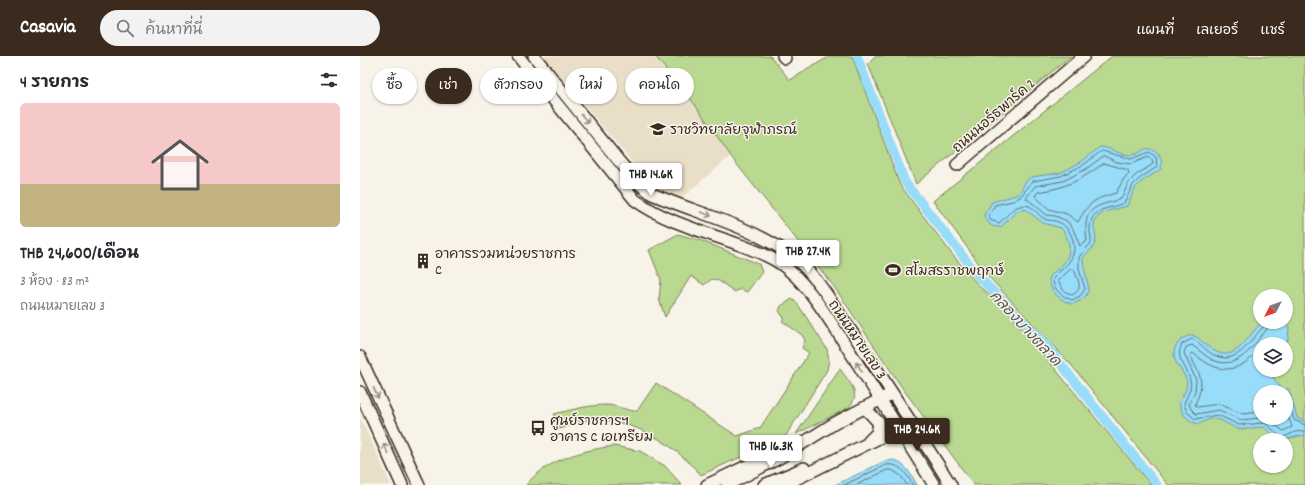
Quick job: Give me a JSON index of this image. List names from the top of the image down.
{
  "streets": {
    "street": ["ถนนนอร์ธพาร์ค 2", "ถนนหมายเลข 3"]
  },
  "water": ["คลองบางตลาด"],
  "places": {
    "school or university": ["ราชวิทยาลัยจุฬาภรณ์"],
    "building": ["อาคารรวมหน่วยราชการ C"],
    "sports": ["สโมสรราชพฤกษ์"],
    "bus stop": ["ศูนย์ราชการฯ อาคาร C เอเทรียม"]
  },
  "north": "bottom left",
  "page": {
    "header": "Casavia",
    "search": "ค้นหาที่นี่",
    "nav": ["แผนที่", "เลเยอร์", "แชร์"],
    "heading": "4 รายการ",
    "chip": [
      "ซื้อ",
      "เช่า",
      "ตัวกรอง",
      "ใหม่",
      "คอนโด"
    ],
    "list": [
      {
        "name": "THB 24,600/เดือน",
        "note": "3 ห้อง · 83 m² · ถนนหมายเลข 3"
      }
    ],
    "price": [
      "THB 14.6K",
      "THB 27.4K",
      "THB 24.6K",
      "THB 16.3K"
    ],
    "map_buttons": ["+", "−"]
  }
}
